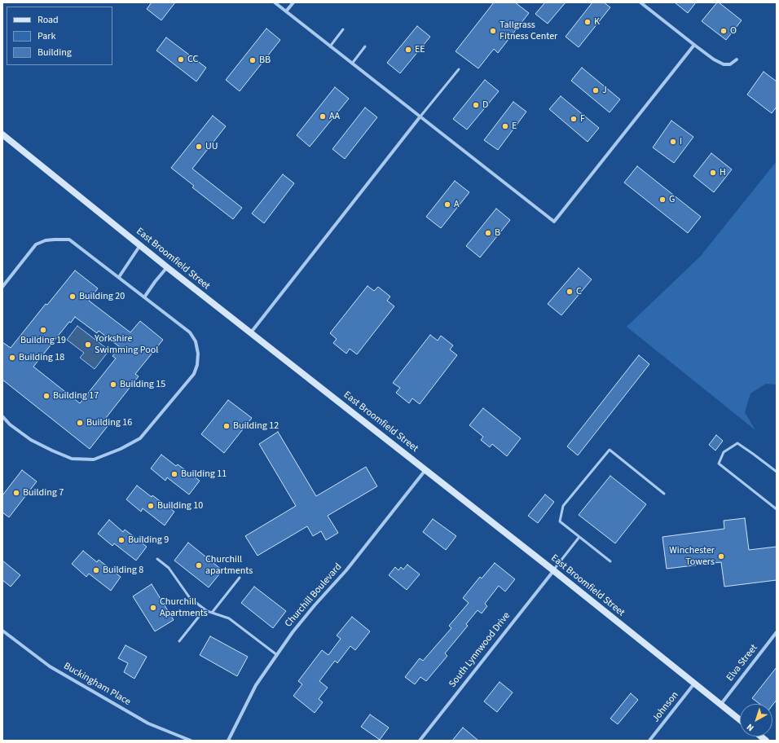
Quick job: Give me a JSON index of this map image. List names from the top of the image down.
{
  "streets": {
    "main road": ["East Broomfield Street"],
    "street": [
      "Churchill Boulevard",
      "South Lynnwood Drive",
      "Elva Street",
      "Buckingham Place",
      "Johnson"
    ]
  },
  "crossings": [
    ["East Broomfield Street", "Churchill Boulevard"],
    ["East Broomfield Street", "South Lynnwood Drive"],
    ["East Broomfield Street", "Elva Street"],
    ["East Broomfield Street", "Johnson"]
  ],
  "places": [
    "K",
    "Tallgrass Fitness Center",
    "O",
    "EE",
    "CC",
    "BB",
    "J",
    "D",
    "AA",
    "F",
    "E",
    "I",
    "UU",
    "H",
    "G",
    "A",
    "B",
    "C",
    "Building 20",
    "Building 19",
    "Yorkshire Swimming Pool",
    "Building 18",
    "Building 15",
    "Building 17",
    "Building 16",
    "Building 12",
    "Building 11",
    "Building 7",
    "Building 10",
    "Building 9",
    "Winchester Towers",
    "Churchill apartments",
    "Building 8",
    "Churchill Apartments"
  ],
  "legend": ["Road", "Park", "Building"],
  "north": "bottom left"
}
